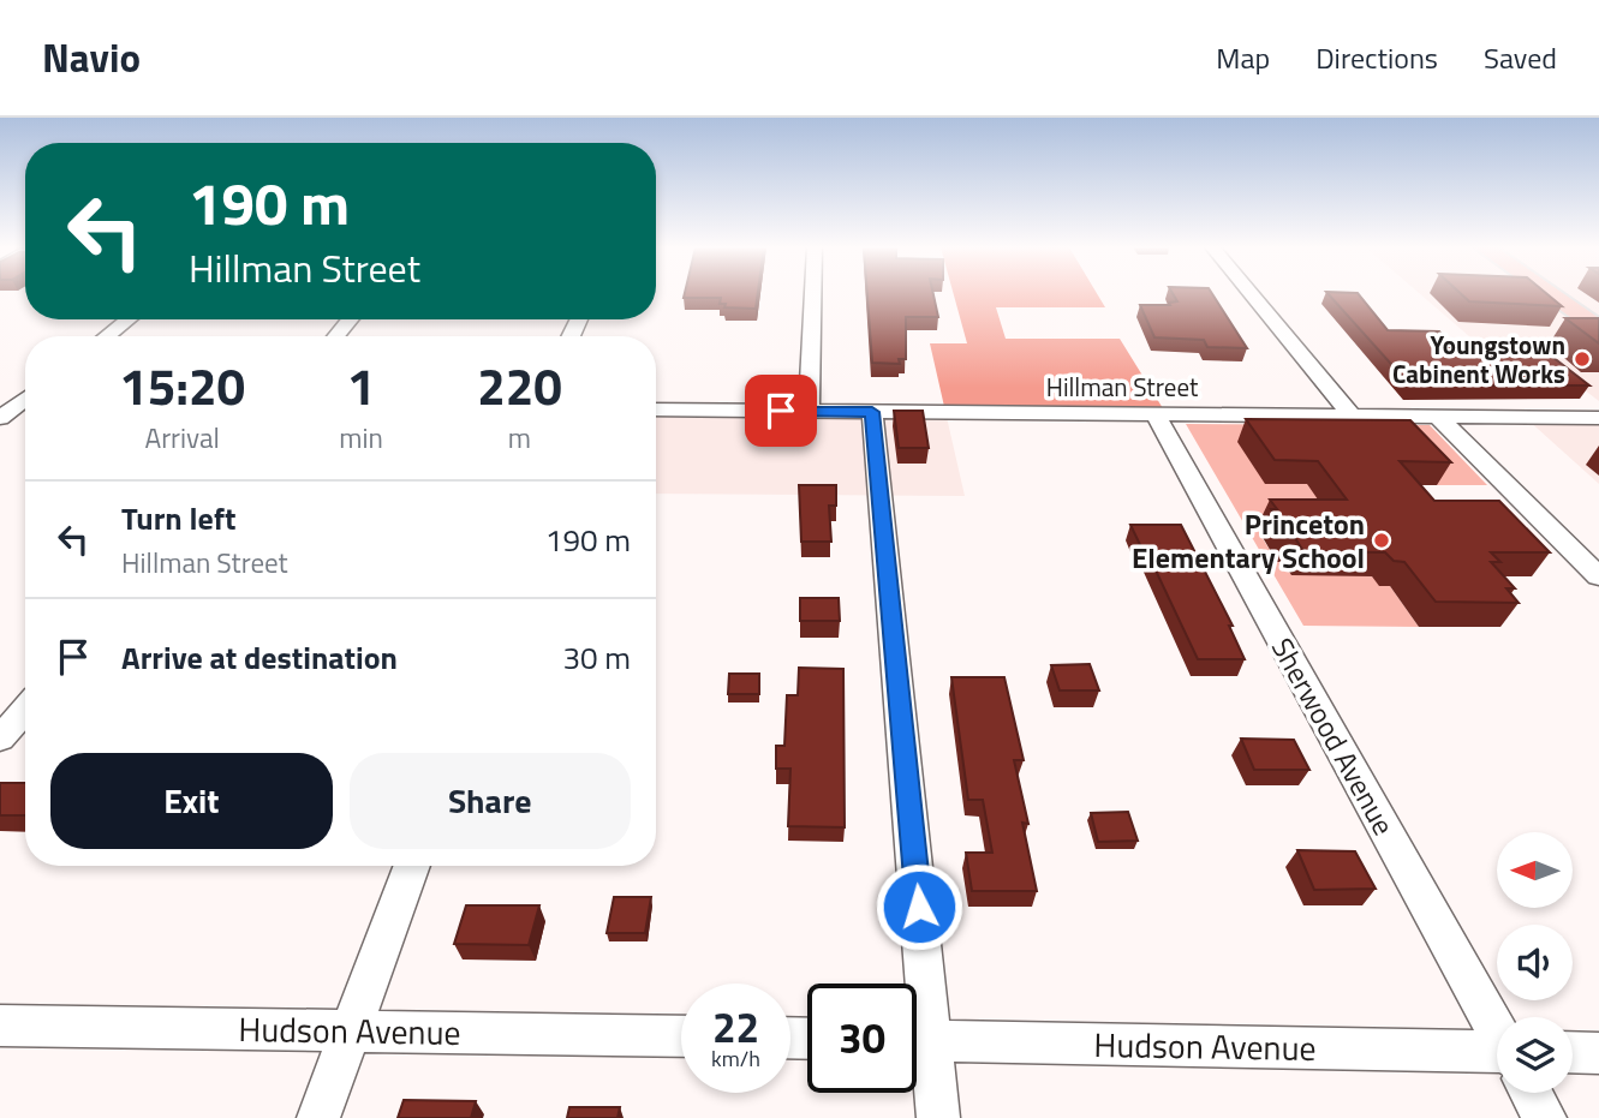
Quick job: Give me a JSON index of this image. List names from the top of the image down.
{
  "streets": {
    "street": ["Hillman Street", "Sherwood Avenue", "Hudson Avenue"]
  },
  "crossings": [
    ["Hillman Street", "Sherwood Avenue"]
  ],
  "places": ["Youngstown Cabinent Works", "Princeton Elementary School"],
  "north": "left",
  "page": {
    "header": "Navio",
    "nav": ["Map", "Directions", "Saved"],
    "turn": ["190 m", "Hillman Street"],
    "eta": [
      "15:20",
      "Arrival",
      "1",
      "min",
      "220",
      "m"
    ],
    "list": [
      {
        "name": "Turn left",
        "note": "Hillman Street",
        "value": "190 m"
      },
      {
        "name": "Arrive at destination",
        "value": "30 m"
      }
    ],
    "buttons": ["Exit", "Share"],
    "speed": "22 km/h",
    "limit": "30"
  }
}
